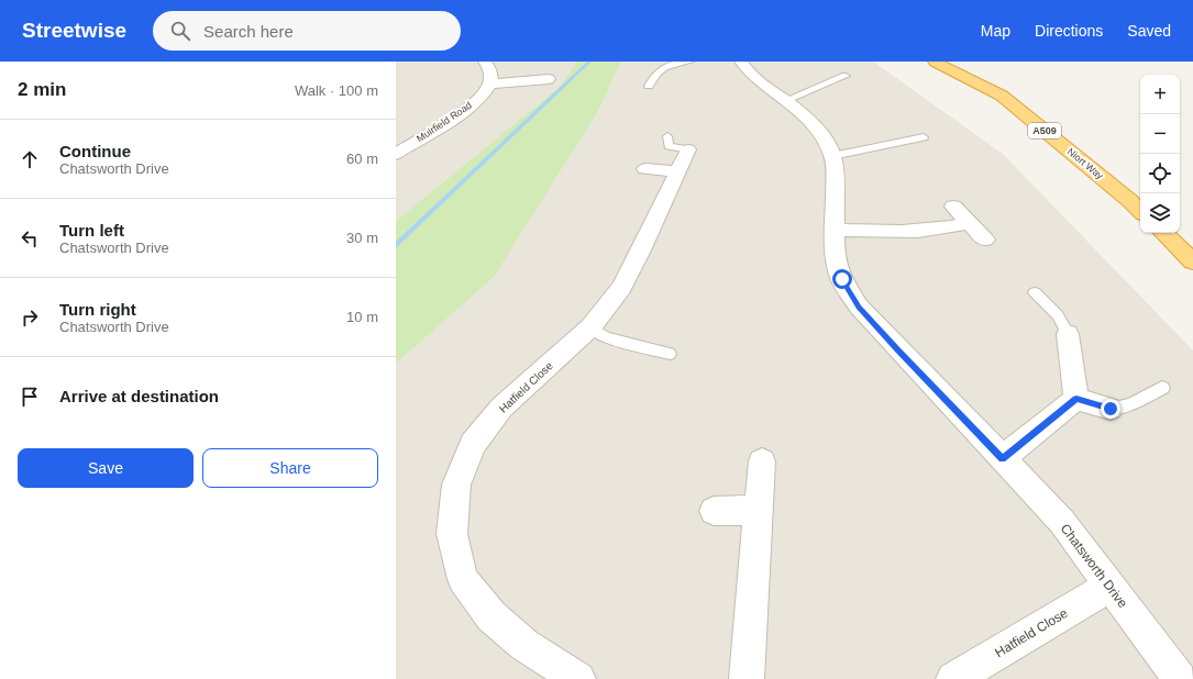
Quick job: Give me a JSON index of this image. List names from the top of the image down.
{
  "streets": {
    "highway": ["A509", "Niort Way"],
    "street": ["Muirfield Road", "Hatfield Close", "Chatsworth Drive"]
  },
  "crossings": [
    ["Hatfield Close", "Chatsworth Drive"]
  ],
  "page": {
    "header": "Streetwise",
    "search": "Search here",
    "nav": ["Map", "Directions", "Saved"],
    "heading": ["2 min", "Walk · 100 m"],
    "map_buttons": ["+", "−"],
    "list": [
      ["Continue", "Chatsworth Drive", "60 m"],
      ["Turn left", "Chatsworth Drive", "30 m"],
      ["Turn right", "Chatsworth Drive", "10 m"],
      "Arrive at destination"
    ],
    "buttons": ["Save", "Share"]
  }
}
